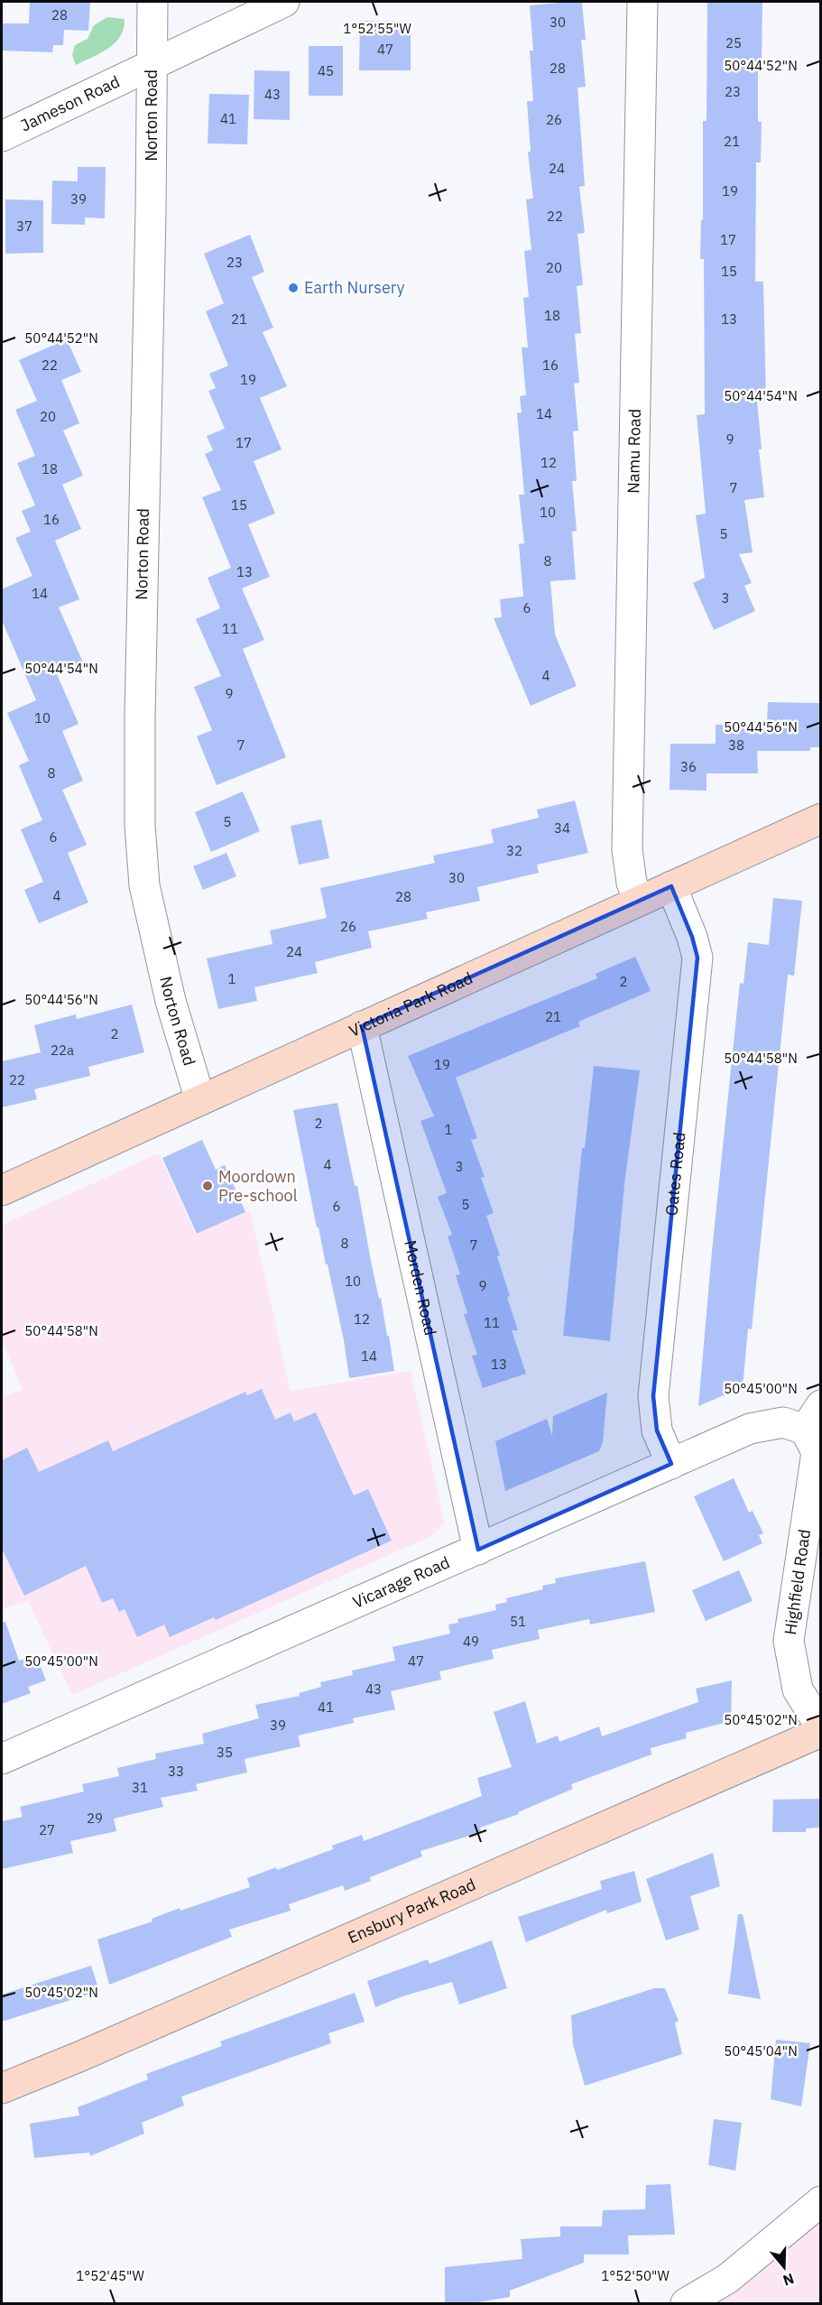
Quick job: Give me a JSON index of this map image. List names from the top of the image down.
{
  "streets": {
    "street": [
      "Jameson Road",
      "Norton Road",
      "Namu Road",
      "Victoria Park Road",
      "Oates Road",
      "Morden Road",
      "Highfield Road",
      "Vicarage Road",
      "Ensbury Park Road"
    ]
  },
  "crossings": [
    ["Jameson Road", "Norton Road"],
    ["Norton Road", "Victoria Park Road"],
    ["Namu Road", "Victoria Park Road"],
    ["Victoria Park Road", "Oates Road"],
    ["Victoria Park Road", "Morden Road"],
    ["Oates Road", "Vicarage Road"],
    ["Morden Road", "Vicarage Road"],
    ["Highfield Road", "Vicarage Road"]
  ],
  "places": ["Earth Nursery", "Moordown Pre-school"],
  "house_numbers": [
    "28",
    "30",
    "25",
    "47",
    "28",
    "45",
    "23",
    "43",
    "41",
    "26",
    "21",
    "24",
    "19",
    "39",
    "22",
    "37",
    "17",
    "23",
    "20",
    "15",
    "18",
    "21",
    "13",
    "22",
    "16",
    "19",
    "14",
    "20",
    "9",
    "17",
    "12",
    "18",
    "7",
    "15",
    "10",
    "16",
    "5",
    "8",
    "13",
    "14",
    "3",
    "6",
    "11",
    "4",
    "9",
    "10",
    "7",
    "38",
    "36",
    "8",
    "5",
    "34",
    "6",
    "32",
    "30",
    "4",
    "28",
    "26",
    "24",
    "1",
    "2",
    "21",
    "2",
    "22a",
    "19",
    "22",
    "2",
    "1",
    "4",
    "3",
    "5",
    "6",
    "8",
    "7",
    "10",
    "9",
    "12",
    "11",
    "14",
    "13",
    "51",
    "49",
    "47",
    "43",
    "41",
    "39",
    "35",
    "33",
    "31",
    "29",
    "27"
  ],
  "north": "bottom",
  "coordinates": [
    "1°52'55\"W",
    "50°44'52\"N",
    "50°44'54\"N",
    "50°44'56\"N",
    "50°44'58\"N",
    "50°45'00\"N",
    "50°45'02\"N",
    "50°45'04\"N",
    "1°52'45\"W",
    "1°52'50\"W"
  ]
}
